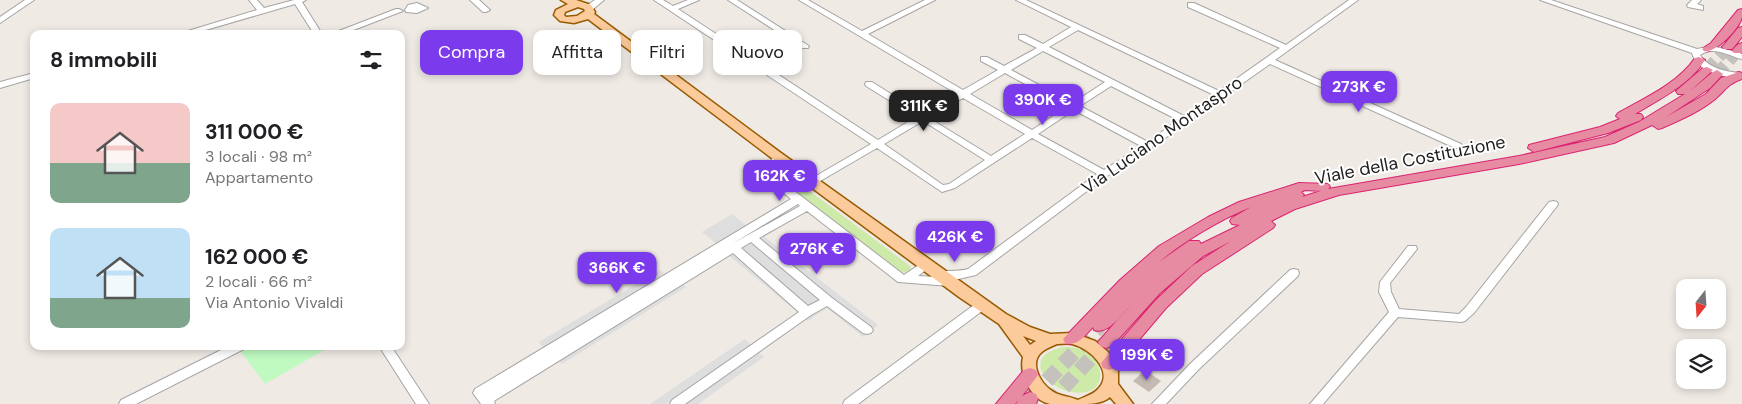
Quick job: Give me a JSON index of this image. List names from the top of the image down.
{
  "streets": {
    "highway": ["Viale della Costituzione"],
    "street": ["Via Luciano Montaspro"]
  },
  "north": "bottom",
  "page": {
    "chip": [
      "Compra",
      "Affitta",
      "Filtri",
      "Nuovo"
    ],
    "heading": "8 immobili",
    "price": [
      "273K €",
      "390K €",
      "311K €",
      "162K €",
      "426K €",
      "276K €",
      "366K €",
      "199K €"
    ],
    "list": [
      {
        "name": "311 000 €",
        "note": "3 locali · 98 m² · Appartamento"
      },
      {
        "name": "162 000 €",
        "note": "2 locali · 66 m² · Via Antonio Vivaldi"
      }
    ]
  }
}
